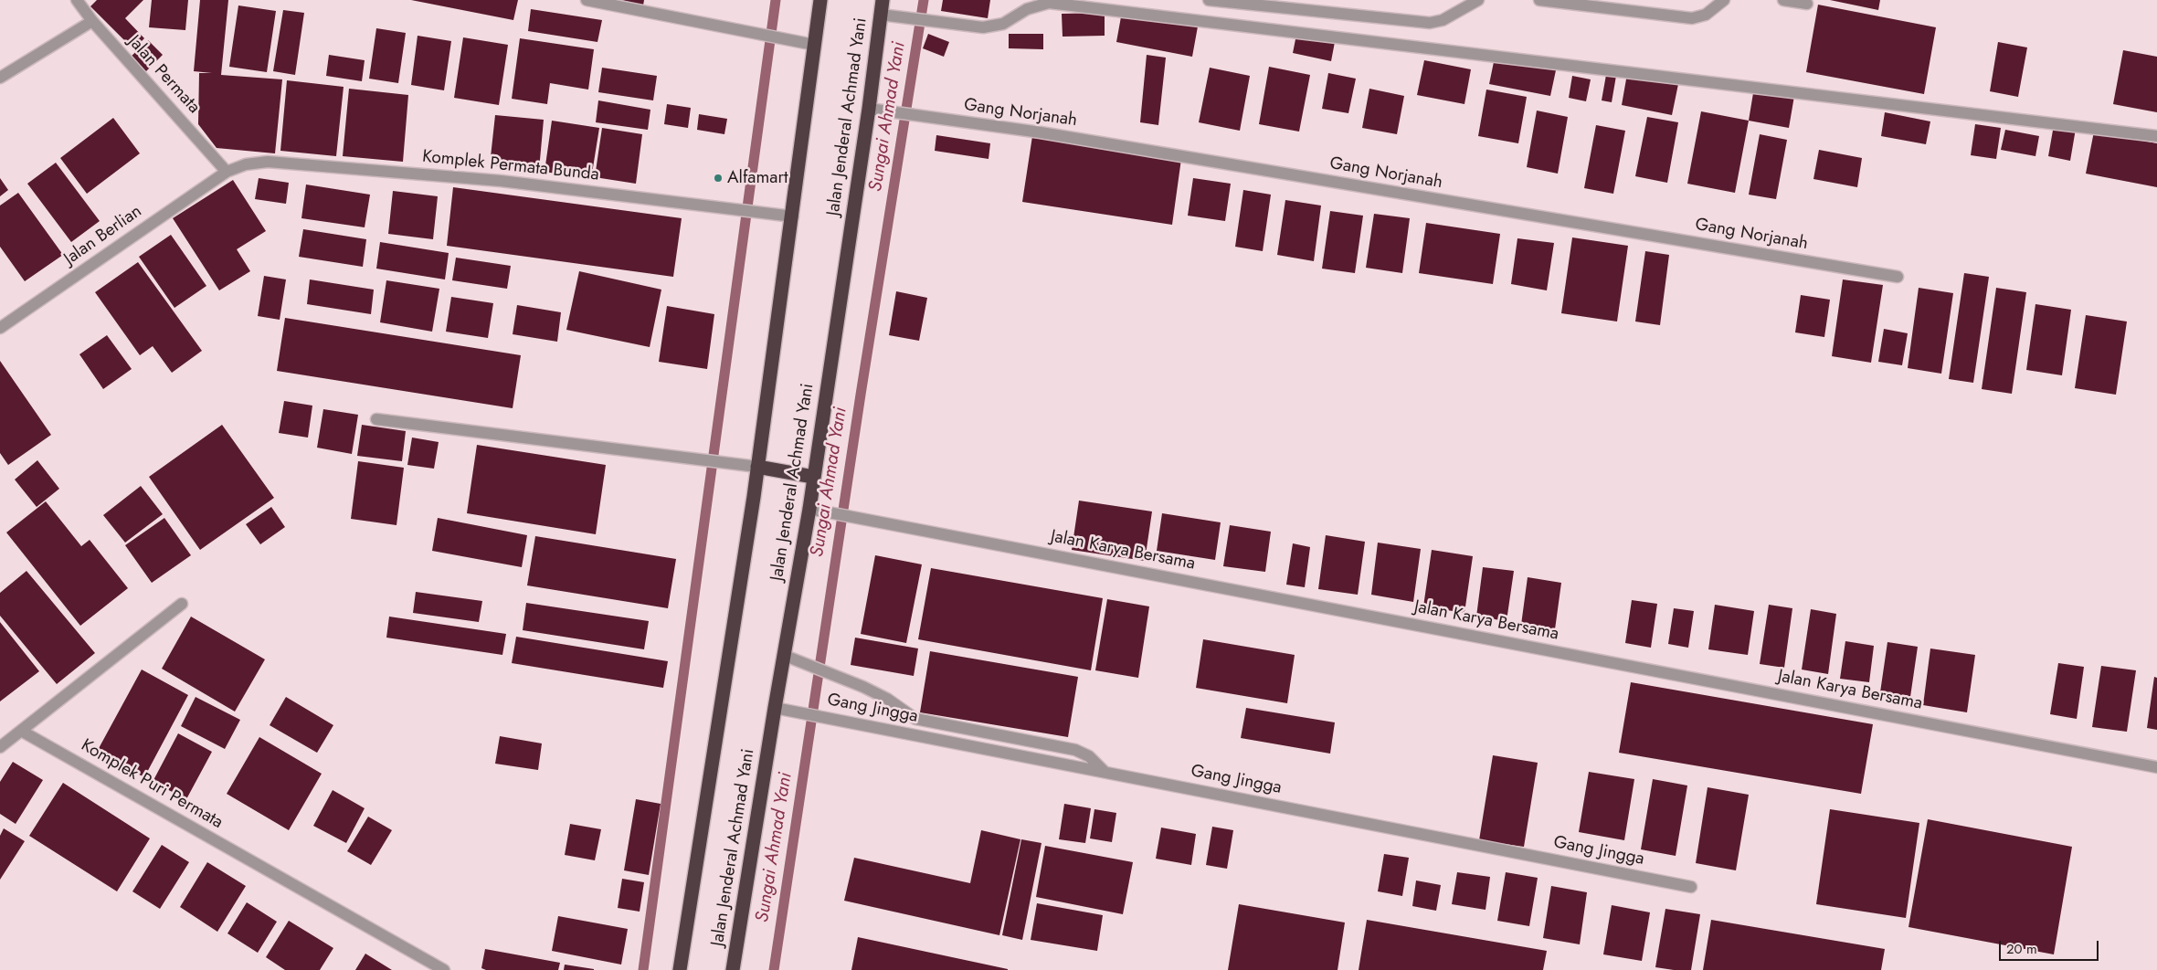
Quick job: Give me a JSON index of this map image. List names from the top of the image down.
{
  "streets": {
    "highway": ["Jalan Jenderal Achmad Yani"],
    "street": [
      "Jalan Permata",
      "Gang Norjanah",
      "Komplek Permata Bunda",
      "Jalan Berlian",
      "Jalan Karya Bersama",
      "Gang Jingga",
      "Komplek Puri Permata"
    ]
  },
  "crossings": [
    ["Jalan Permata", "Komplek Permata Bunda"],
    ["Jalan Permata", "Jalan Berlian"],
    ["Gang Norjanah", "Jalan Jenderal Achmad Yani"],
    ["Jalan Jenderal Achmad Yani", "Komplek Permata Bunda"],
    ["Jalan Jenderal Achmad Yani", "Jalan Karya Bersama"],
    ["Jalan Jenderal Achmad Yani", "Gang Jingga"],
    ["Komplek Permata Bunda", "Jalan Berlian"]
  ],
  "water": ["Sungai Ahmad Yani"],
  "places": ["Alfamart"],
  "scale_bar": "20 m"
}
